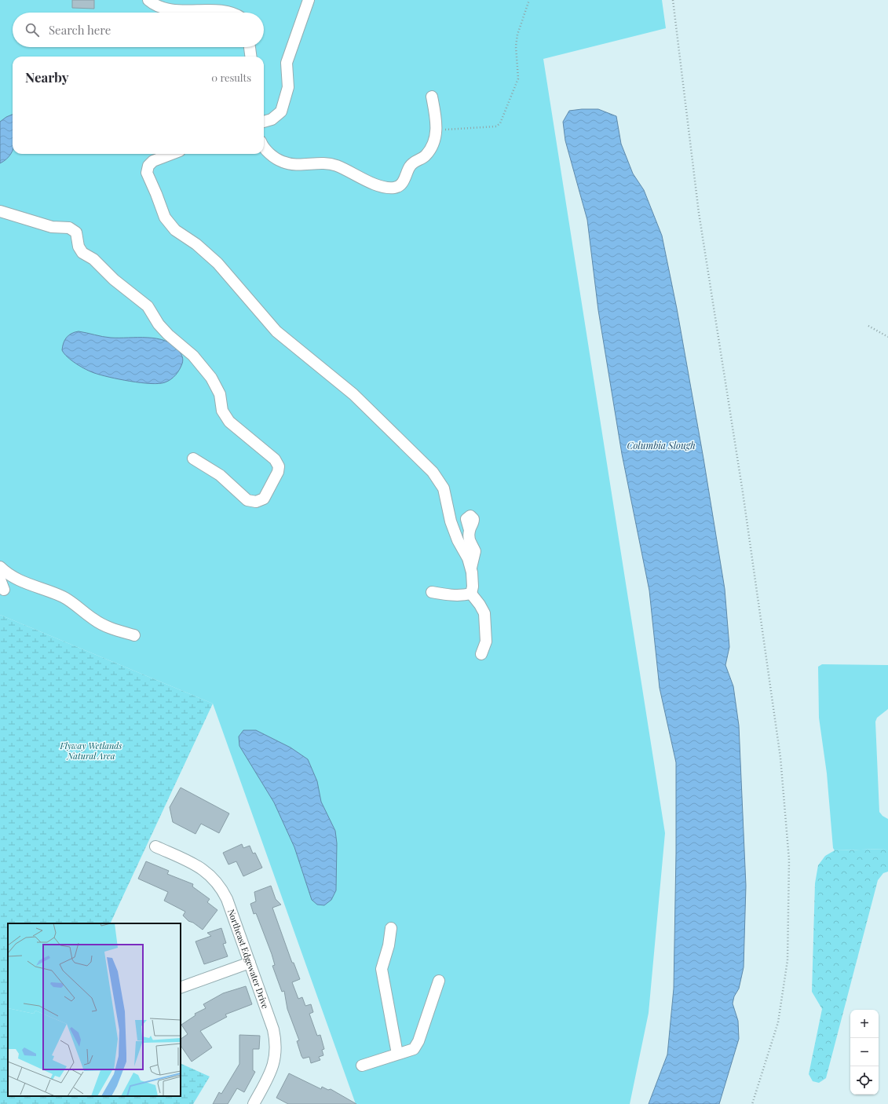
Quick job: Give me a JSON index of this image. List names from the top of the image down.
{
  "streets": {
    "street": ["Northeast Edgewater Drive"]
  },
  "water": ["Columbia Slough"],
  "parks": ["Flyway Wetlands Natural Area"],
  "page": {
    "search": "Search here",
    "heading": ["Nearby", "0 results"],
    "map_buttons": ["+", "−"]
  }
}
